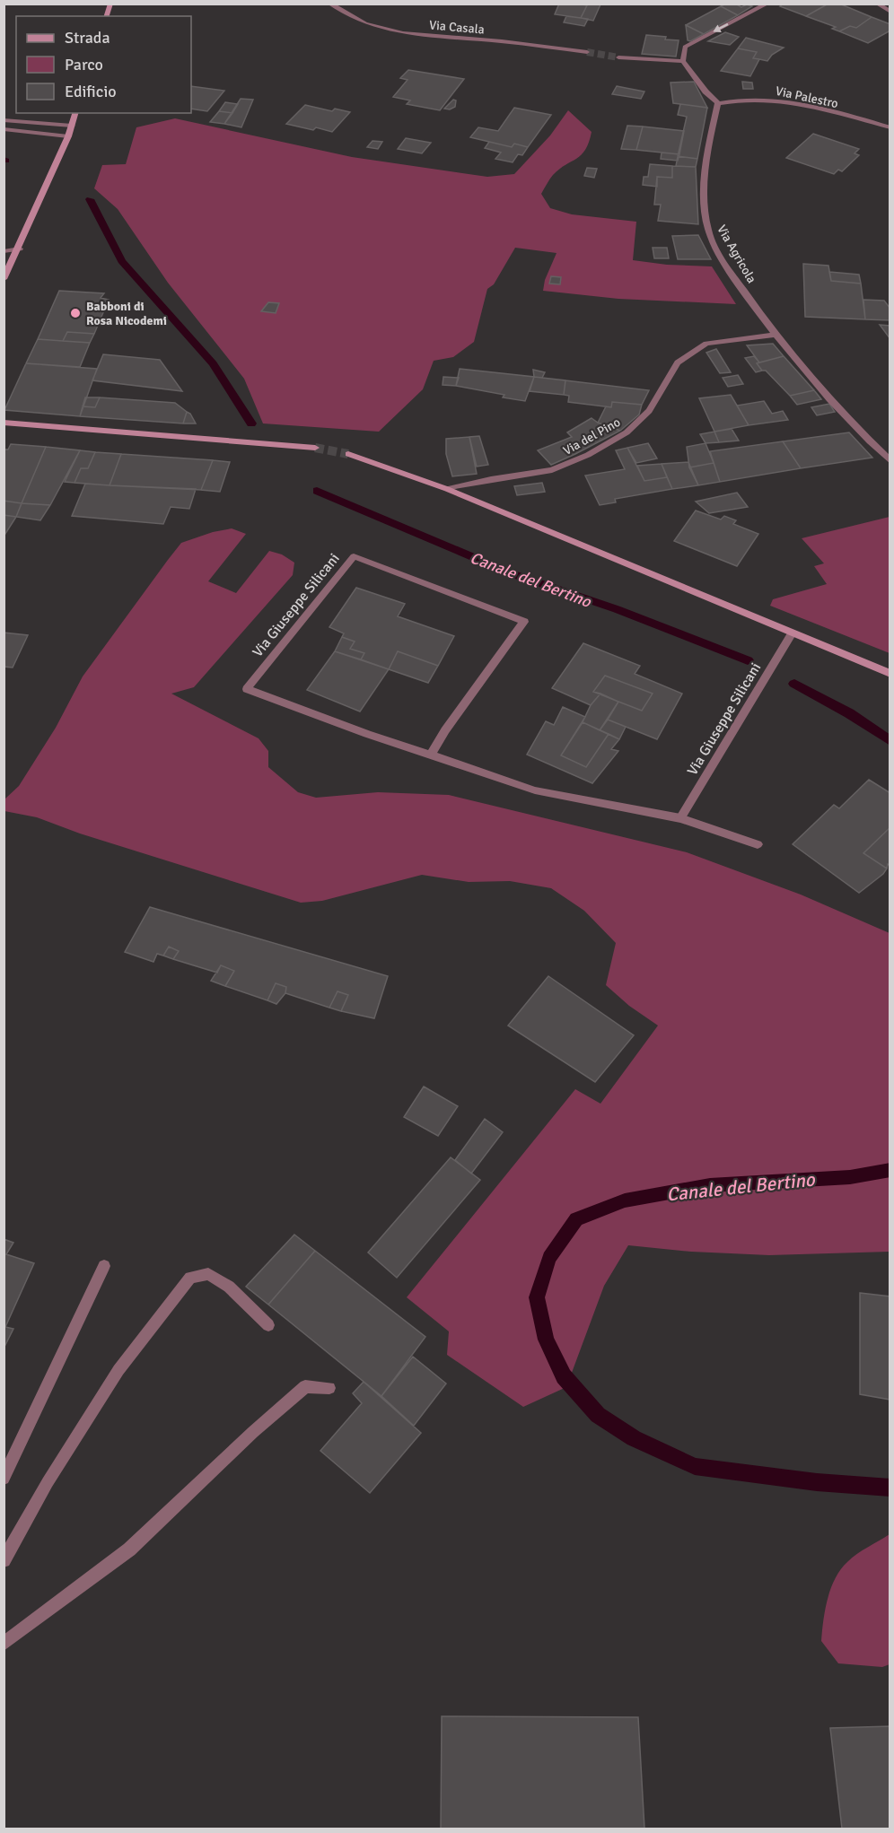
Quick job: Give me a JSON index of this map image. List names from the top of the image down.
{
  "streets": {
    "street": [
      "Via Casala",
      "Via Palestro",
      "Via Agricola",
      "Via del Pino",
      "Via Giuseppe Silicani"
    ]
  },
  "crossings": [
    ["Via Palestro", "Via Agricola"],
    ["Via Agricola", "Via del Pino"]
  ],
  "water": ["Canale del Bertino"],
  "places": ["Babboni di Rosa Nicodemi"],
  "legend": ["Strada", "Parco", "Edificio"]
}
